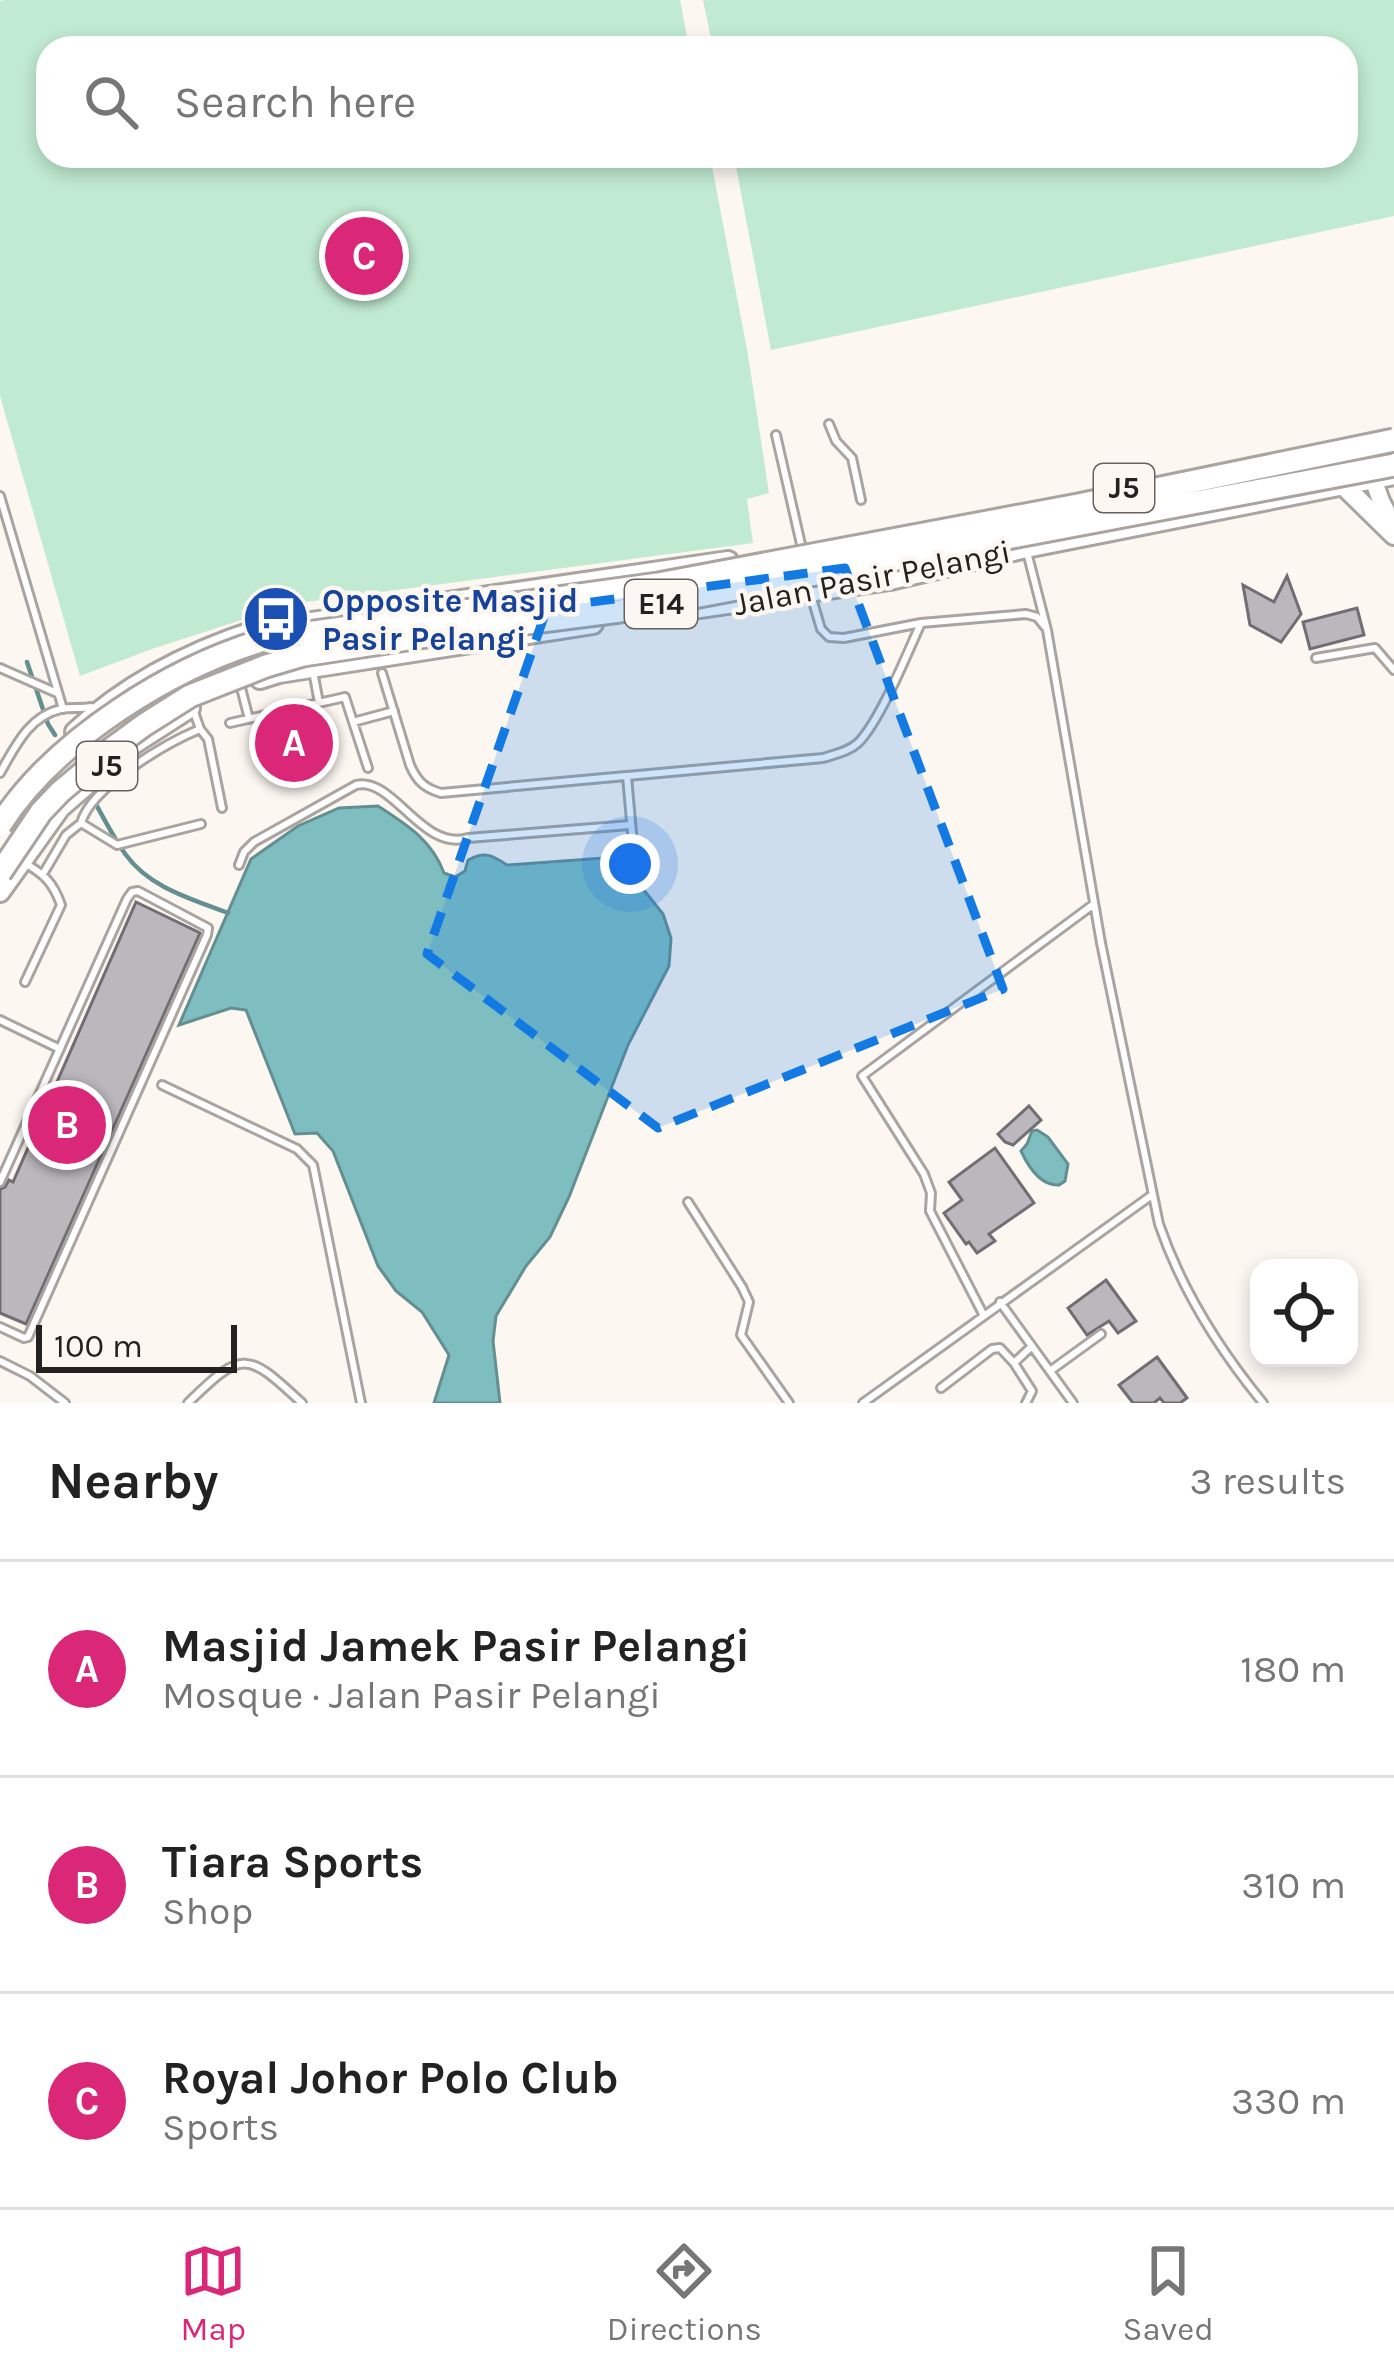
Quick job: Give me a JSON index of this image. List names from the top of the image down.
{
  "streets": {
    "highway": ["E14"],
    "main road": ["J5", "Jalan Pasir Pelangi"]
  },
  "crossings": [
    ["Jalan Pasir Pelangi", "E14"]
  ],
  "places": {
    "bus stop": ["Opposite Masjid Pasir Pelangi"]
  },
  "scale_bar": "100 m",
  "page": {
    "search": "Search here",
    "pins": ["C", "A", "B"],
    "scale": "100 m",
    "heading": ["Nearby", "3 results"],
    "list": [
      {
        "mark": "A",
        "name": "Masjid Jamek Pasir Pelangi",
        "note": "Mosque · Jalan Pasir Pelangi",
        "value": "180 m"
      },
      {
        "mark": "B",
        "name": "Tiara Sports",
        "note": "Shop",
        "value": "310 m"
      },
      {
        "mark": "C",
        "name": "Royal Johor Polo Club",
        "note": "Sports",
        "value": "330 m"
      }
    ],
    "nav": ["Map", "Directions", "Saved"]
  }
}
